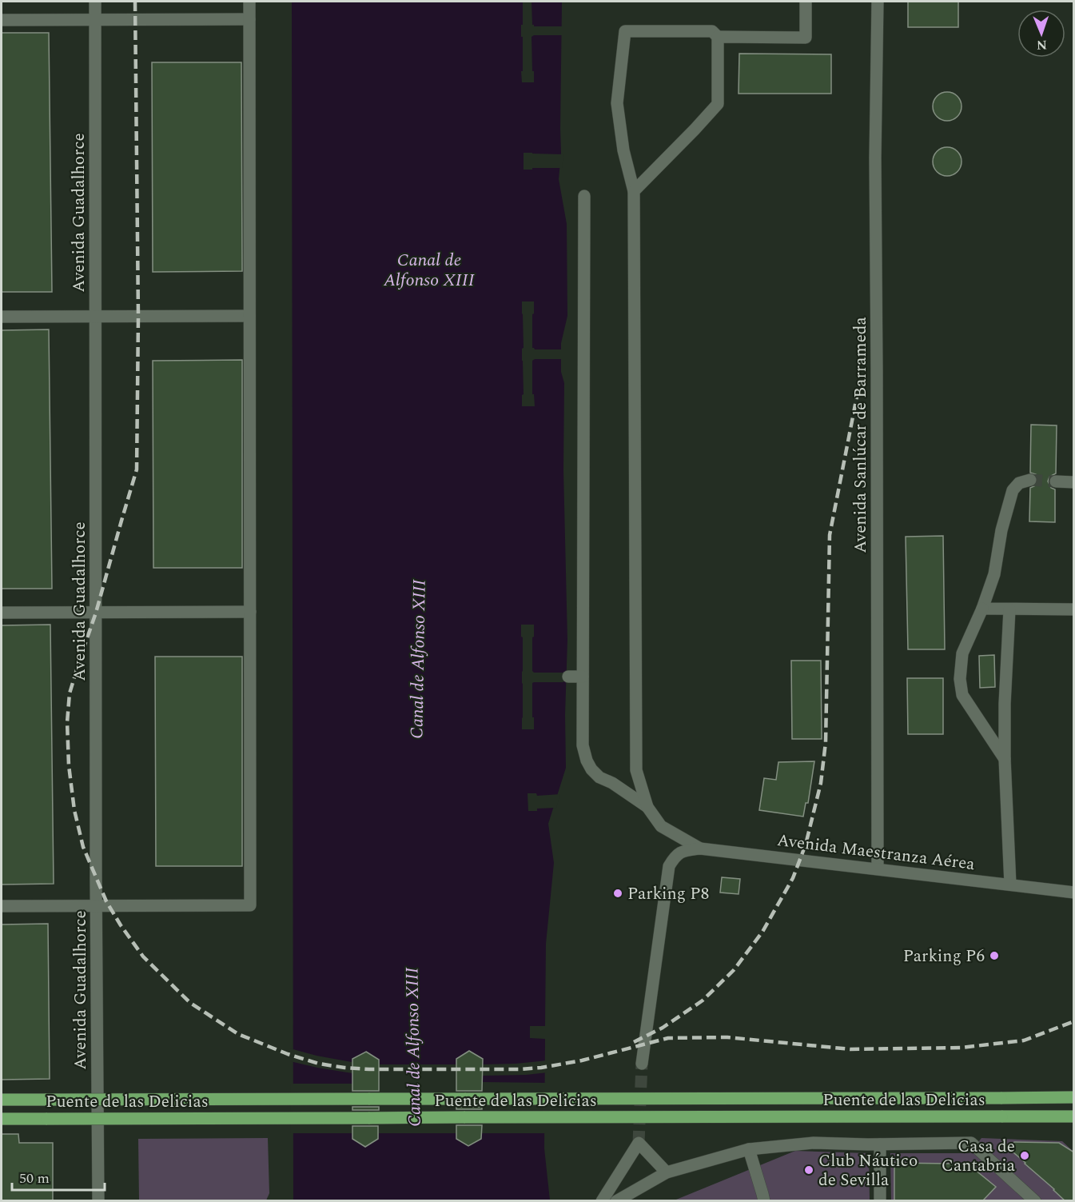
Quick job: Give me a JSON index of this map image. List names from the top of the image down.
{
  "streets": {
    "main road": ["Puente de las Delicias"],
    "street": ["Avenida Guadalhorce", "Avenida Sanlúcar de Barrameda", "Avenida Maestranza Aérea"]
  },
  "crossings": [
    ["Avenida Sanlúcar de Barrameda", "Avenida Maestranza Aérea"]
  ],
  "water": ["Canal de Alfonso XIII"],
  "places": [
    "Parking P8",
    "Parking P6",
    "Casa de Cantabria",
    "Club Náutico de Sevilla"
  ],
  "scale_bar": "50 m",
  "north": "bottom"
}
